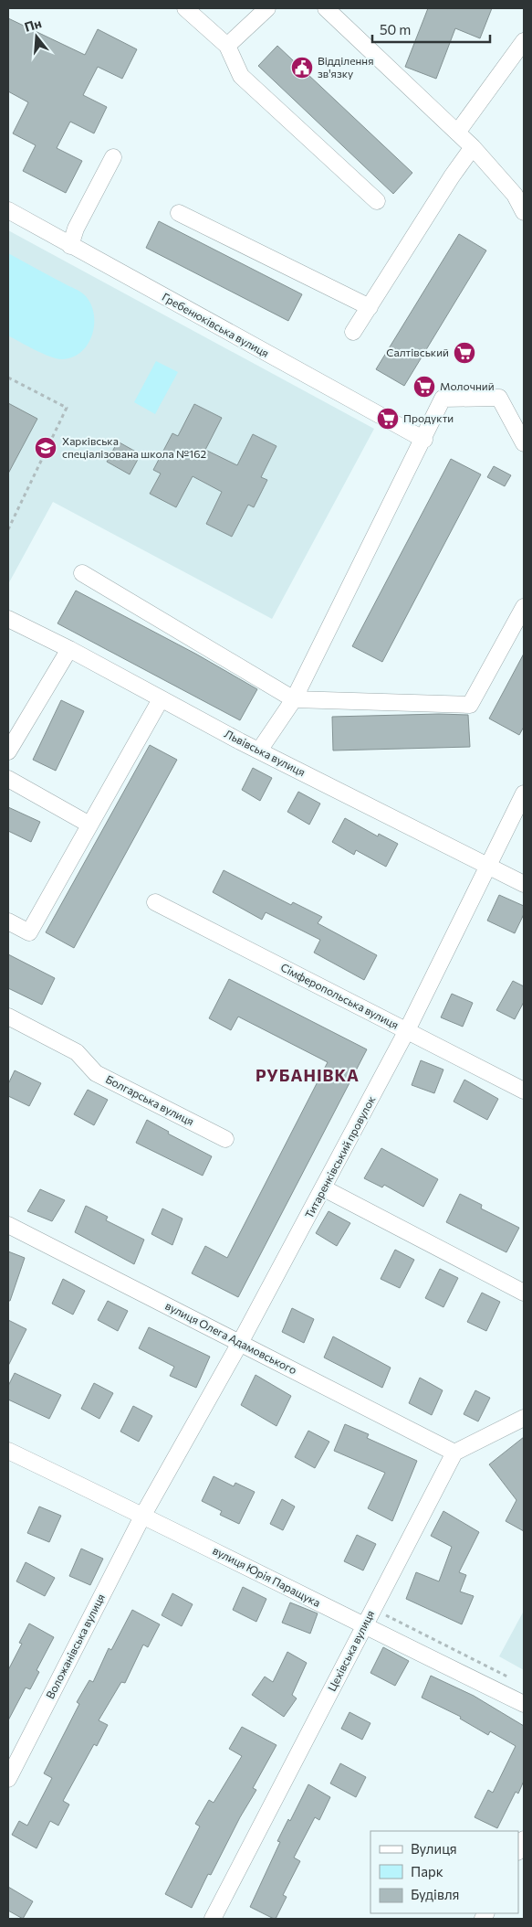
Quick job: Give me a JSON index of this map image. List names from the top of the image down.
{
  "streets": {
    "street": [
      "Гребенюківська вулиця",
      "Львівська вулиця",
      "Сімферопольська вулиця",
      "Болгарська вулиця",
      "Титаренківський провулок",
      "вулиця Олега Адамовського",
      "вулиця Юрія Паращука",
      "Воложанівська вулиця",
      "Цехівська вулиця"
    ]
  },
  "crossings": [
    ["Львівська вулиця", "Титаренківський провулок"],
    ["Сімферопольська вулиця", "Титаренківський провулок"],
    ["Титаренківський провулок", "вулиця Олега Адамовського"],
    ["Титаренківський провулок", "вулиця Юрія Паращука"],
    ["Титаренківський провулок", "Воложанівська вулиця"],
    ["вулиця Олега Адамовського", "Цехівська вулиця"],
    ["вулиця Юрія Паращука", "Воложанівська вулиця"],
    ["вулиця Юрія Паращука", "Цехівська вулиця"]
  ],
  "districts": ["РУБАНІВКА"],
  "places": {
    "public building": ["Відділення зв'язку"],
    "supermarket": ["Салтівський", "Молочний", "Продукти"],
    "school or university": ["Харківська спеціалізована школа №162"]
  },
  "legend": ["Вулиця", "Парк", "Будівля"],
  "scale_bar": "50 m",
  "north": "top"
}
